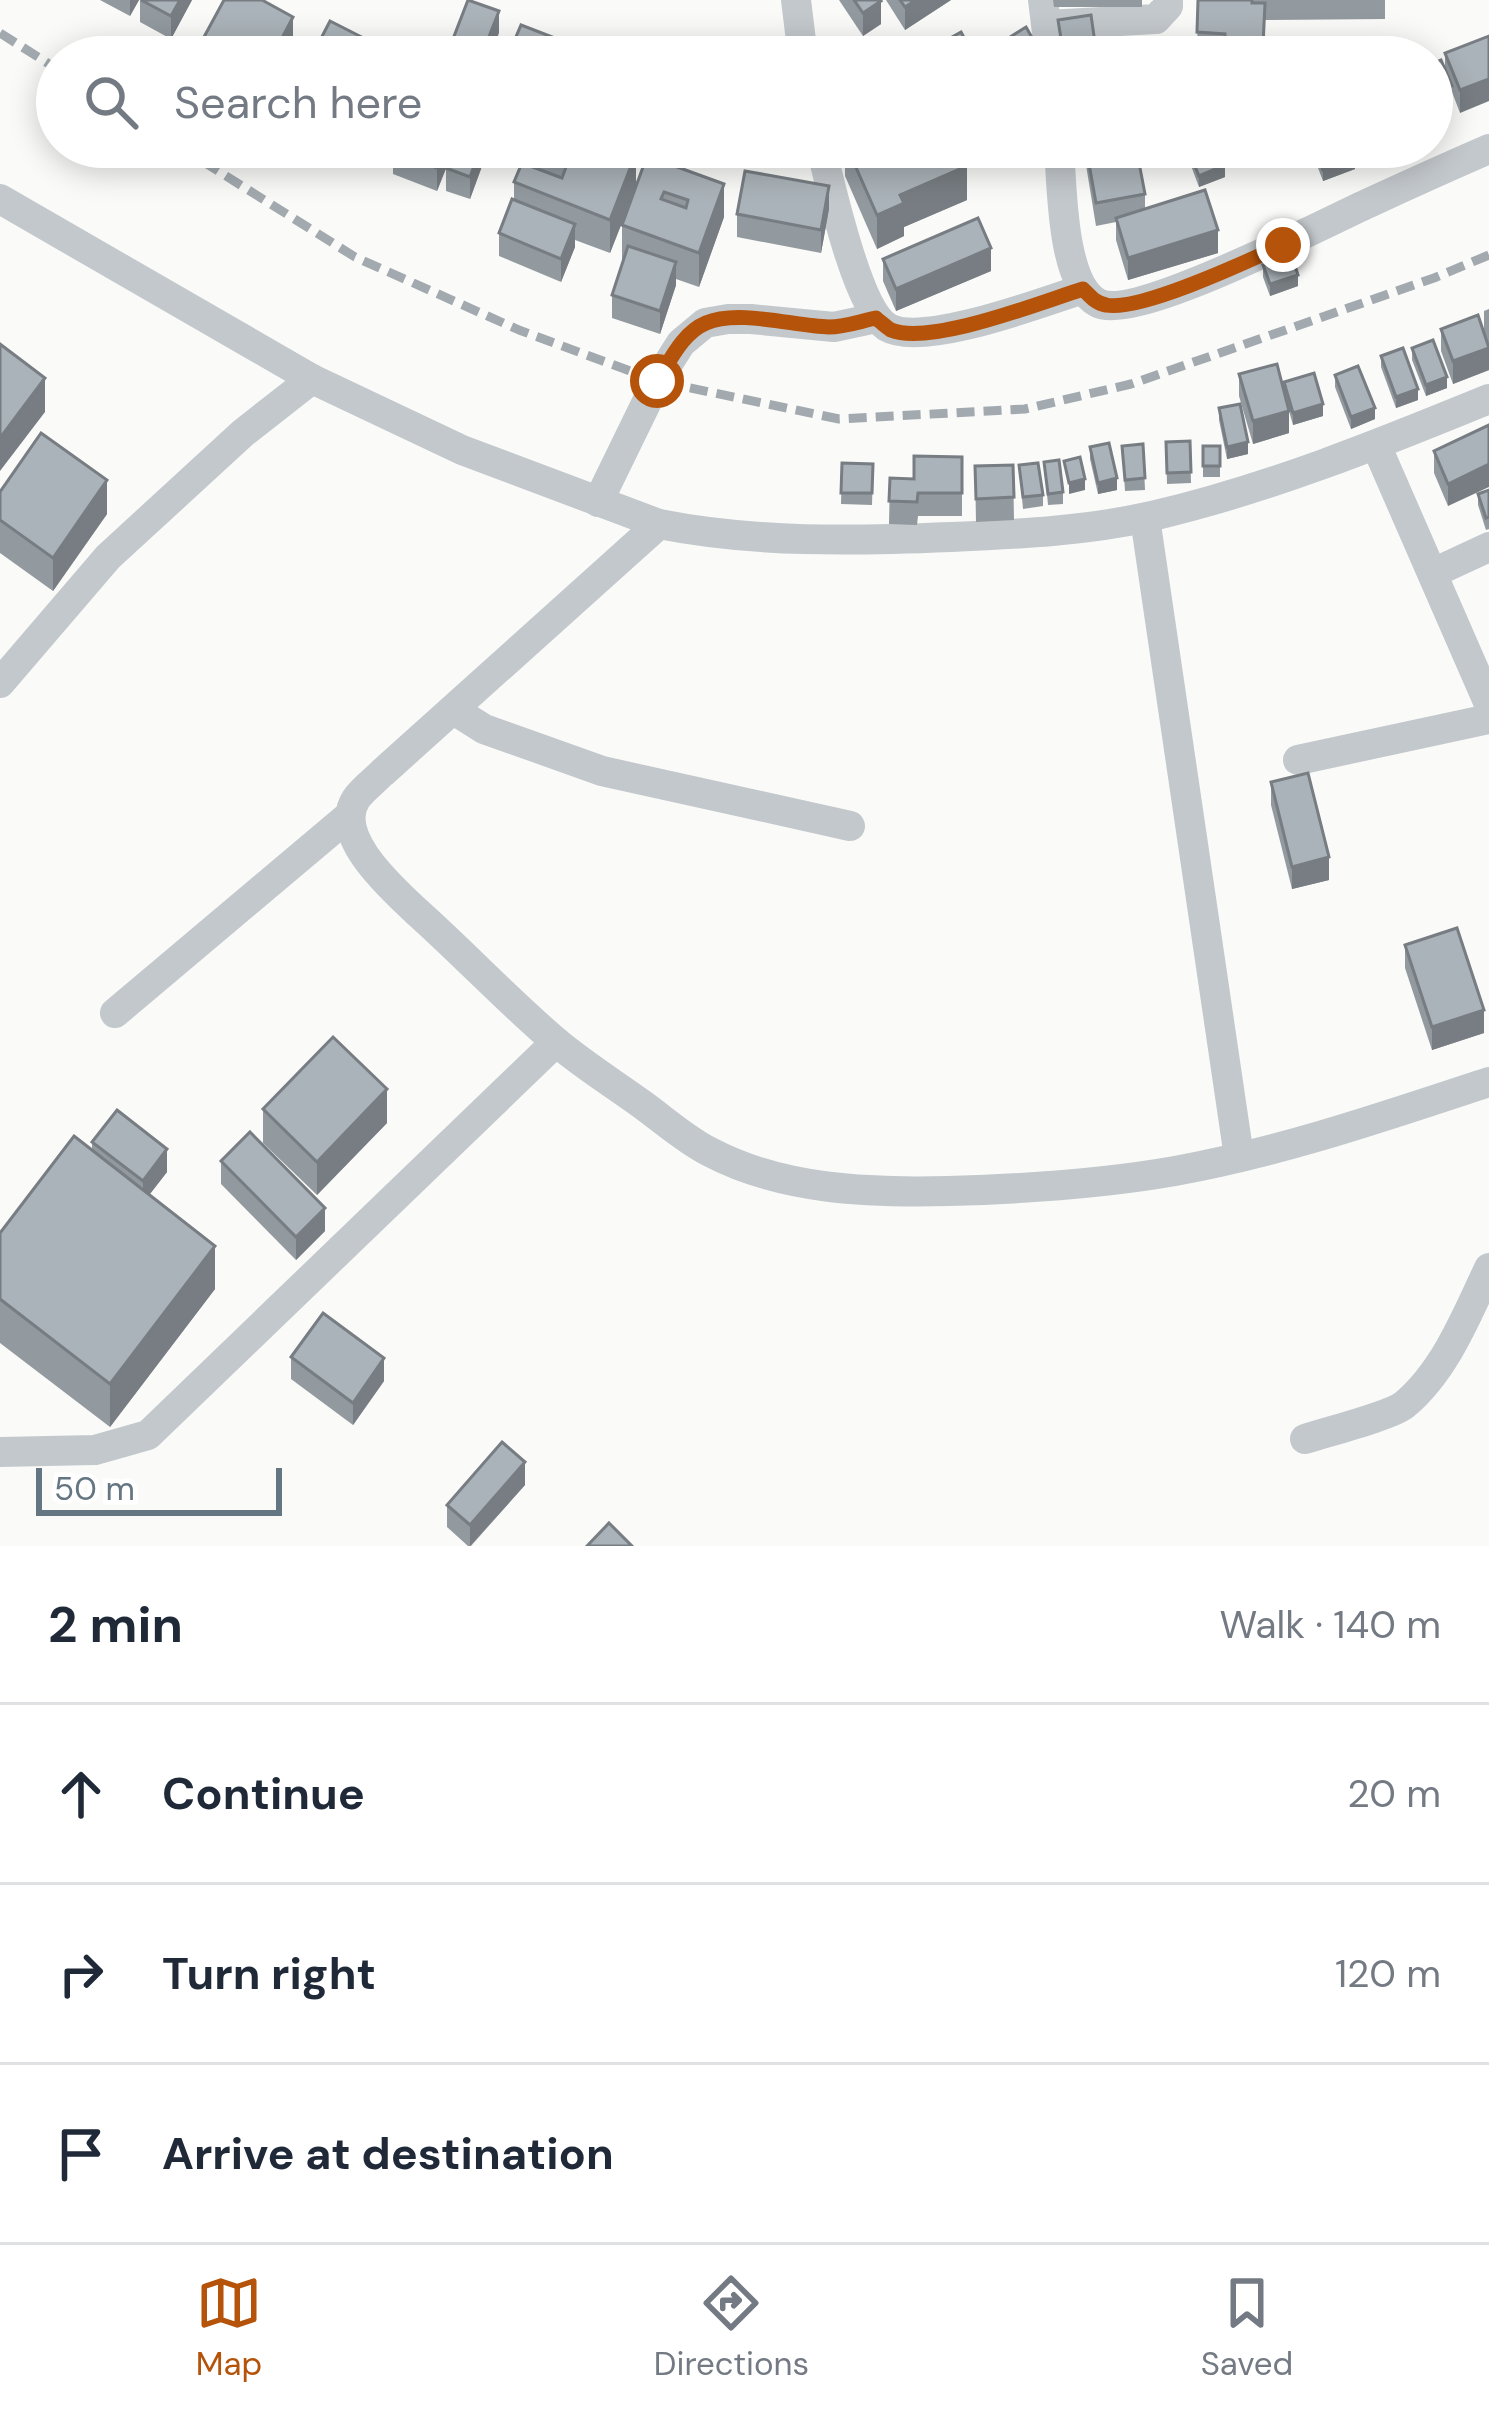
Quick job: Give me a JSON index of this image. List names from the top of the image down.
{
  "scale_bar": "50 m",
  "page": {
    "search": "Search here",
    "scale": "50 m",
    "heading": ["2 min", "Walk · 140 m"],
    "list": [
      ["Continue", "20 m"],
      ["Turn right", "120 m"],
      "Arrive at destination"
    ],
    "nav": ["Map", "Directions", "Saved"]
  }
}
